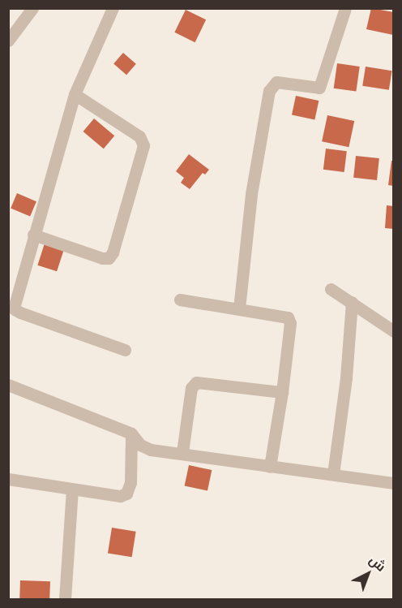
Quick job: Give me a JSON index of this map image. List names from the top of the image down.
{
  "north": "top right"
}
